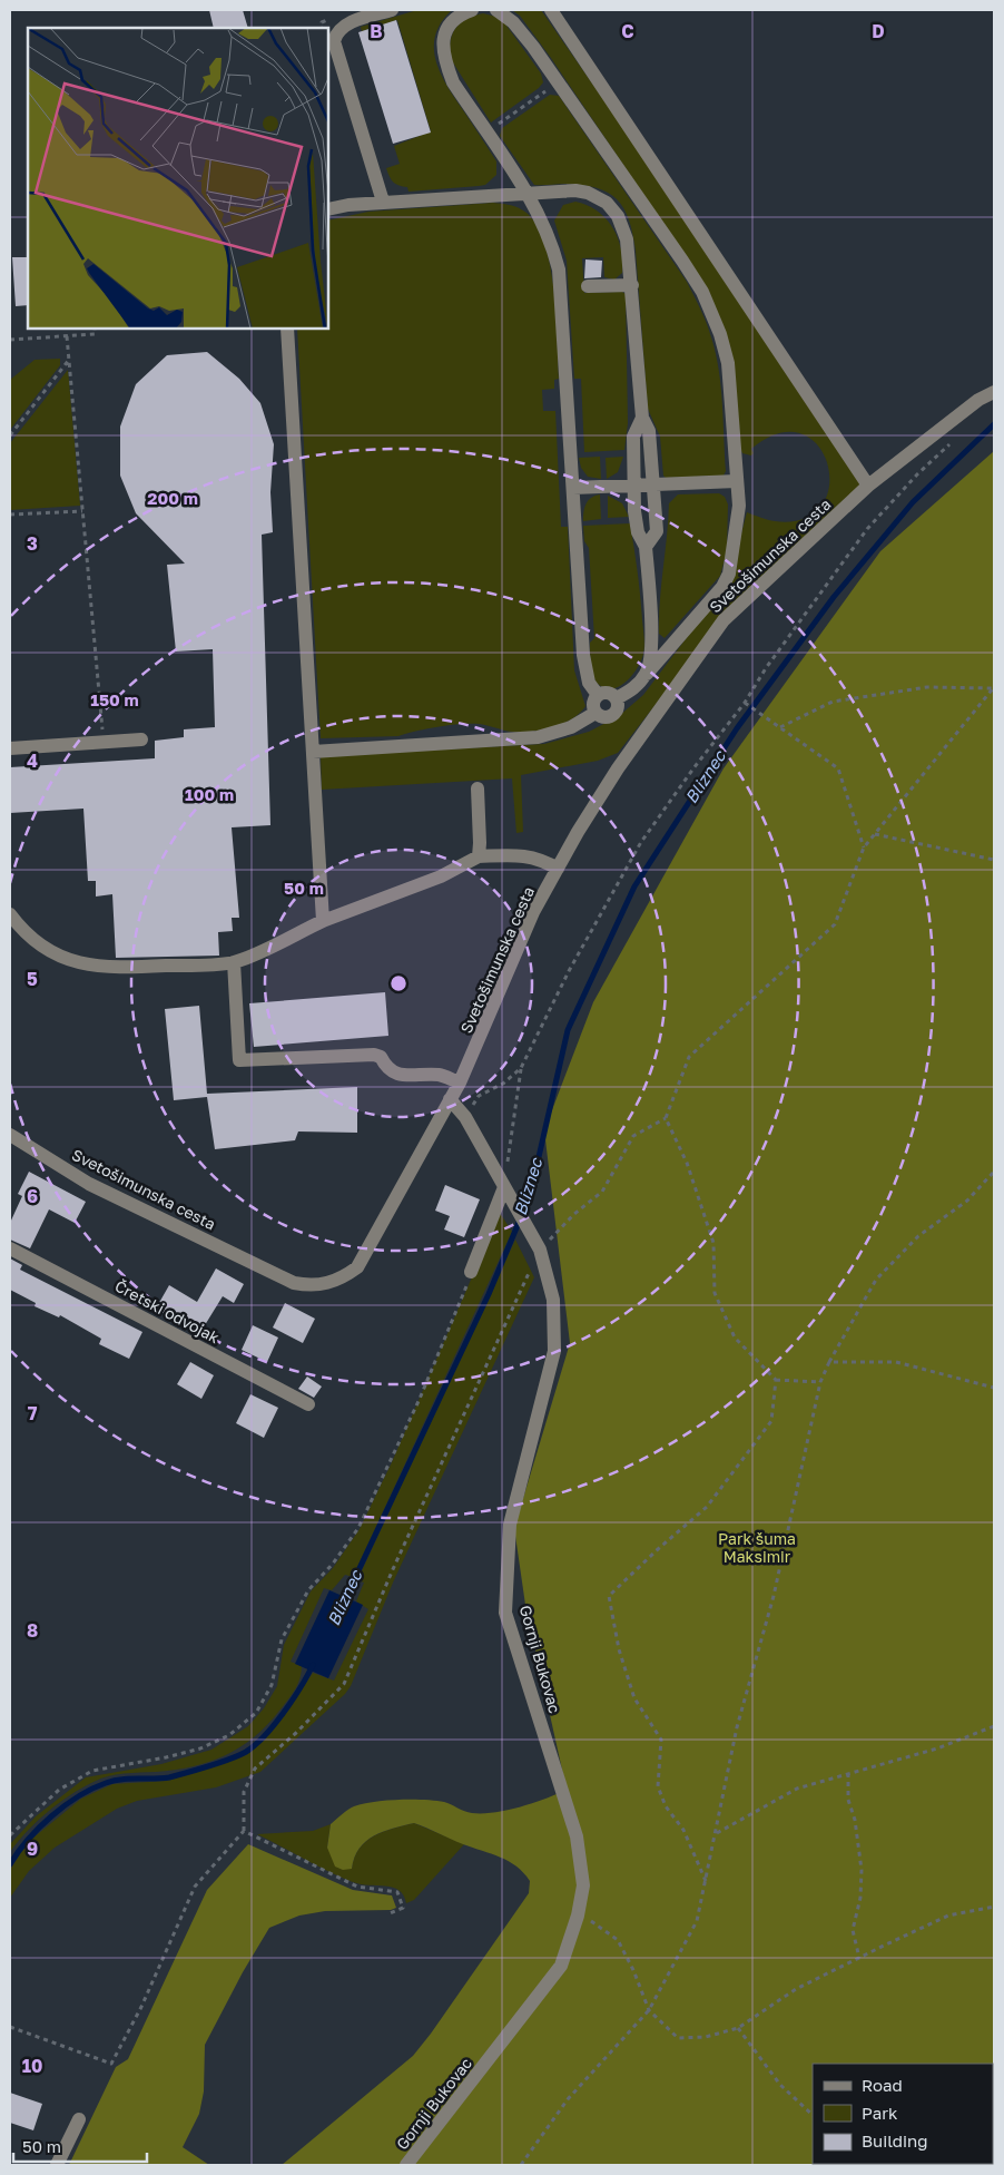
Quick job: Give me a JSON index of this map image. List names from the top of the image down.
{
  "streets": {
    "street": ["Svetošimunska cesta", "Čretski odvojak", "Gornji Bukovac"]
  },
  "crossings": [
    ["Svetošimunska cesta", "Gornji Bukovac"]
  ],
  "water": ["Bliznec"],
  "parks": ["Park šuma Maksimir"],
  "legend": ["Road", "Park", "Building"],
  "scale_bar": "50 m",
  "grid": {
    "columns": ["B", "C", "D"],
    "rows": [
      "3",
      "4",
      "5",
      "6",
      "7",
      "8",
      "9",
      "10"
    ]
  },
  "rings": [
    "200 m",
    "150 m",
    "100 m",
    "50 m"
  ]
}
